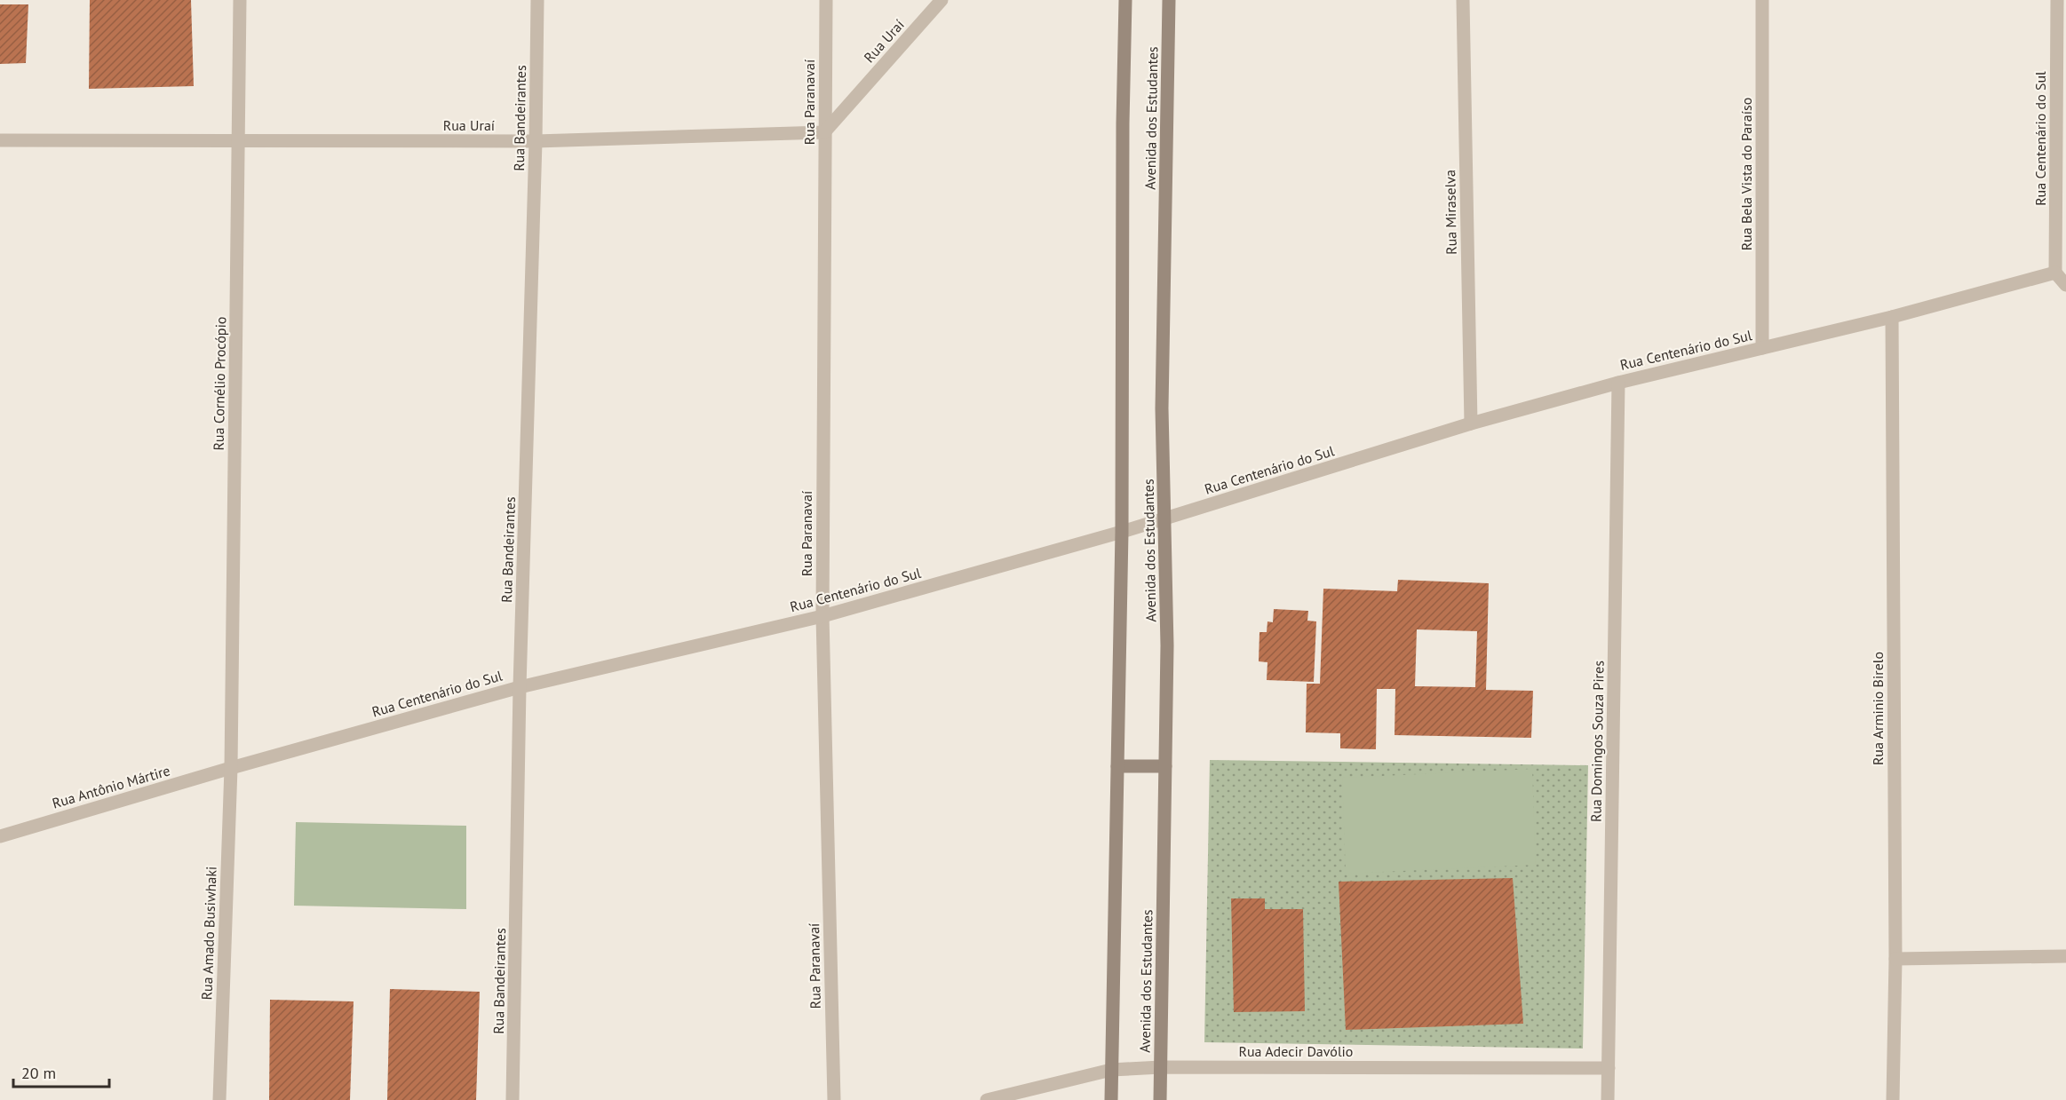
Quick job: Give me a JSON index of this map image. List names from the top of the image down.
{
  "streets": {
    "street": [
      "Rua Uraí",
      "Rua Paranavaí",
      "Rua Bandeirantes",
      "Avenida dos Estudantes",
      "Rua Centenário do Sul",
      "Rua Bela Vista do Paraíso",
      "Rua Miraselva",
      "Rua Cornélio Procópio",
      "Rua Arminio Birelo",
      "Rua Domingos Souza Pires",
      "Rua Antônio Mártire",
      "Rua Amado Busiwhaki",
      "Rua Adecir Davólio"
    ]
  },
  "crossings": [
    ["Rua Uraí", "Rua Paranavaí"],
    ["Rua Uraí", "Rua Bandeirantes"],
    ["Rua Uraí", "Rua Cornélio Procópio"],
    ["Rua Paranavaí", "Rua Centenário do Sul"],
    ["Rua Bandeirantes", "Rua Centenário do Sul"],
    ["Avenida dos Estudantes", "Rua Centenário do Sul"],
    ["Avenida dos Estudantes", "Rua Adecir Davólio"],
    ["Rua Centenário do Sul", "Rua Bela Vista do Paraíso"],
    ["Rua Centenário do Sul", "Rua Miraselva"],
    ["Rua Centenário do Sul", "Rua Cornélio Procópio"],
    ["Rua Centenário do Sul", "Rua Arminio Birelo"],
    ["Rua Centenário do Sul", "Rua Domingos Souza Pires"],
    ["Rua Centenário do Sul", "Rua Antônio Mártire"],
    ["Rua Centenário do Sul", "Rua Amado Busiwhaki"],
    ["Rua Cornélio Procópio", "Rua Antônio Mártire"],
    ["Rua Cornélio Procópio", "Rua Amado Busiwhaki"],
    ["Rua Domingos Souza Pires", "Rua Adecir Davólio"],
    ["Rua Antônio Mártire", "Rua Amado Busiwhaki"]
  ],
  "scale_bar": "20 m"
}
